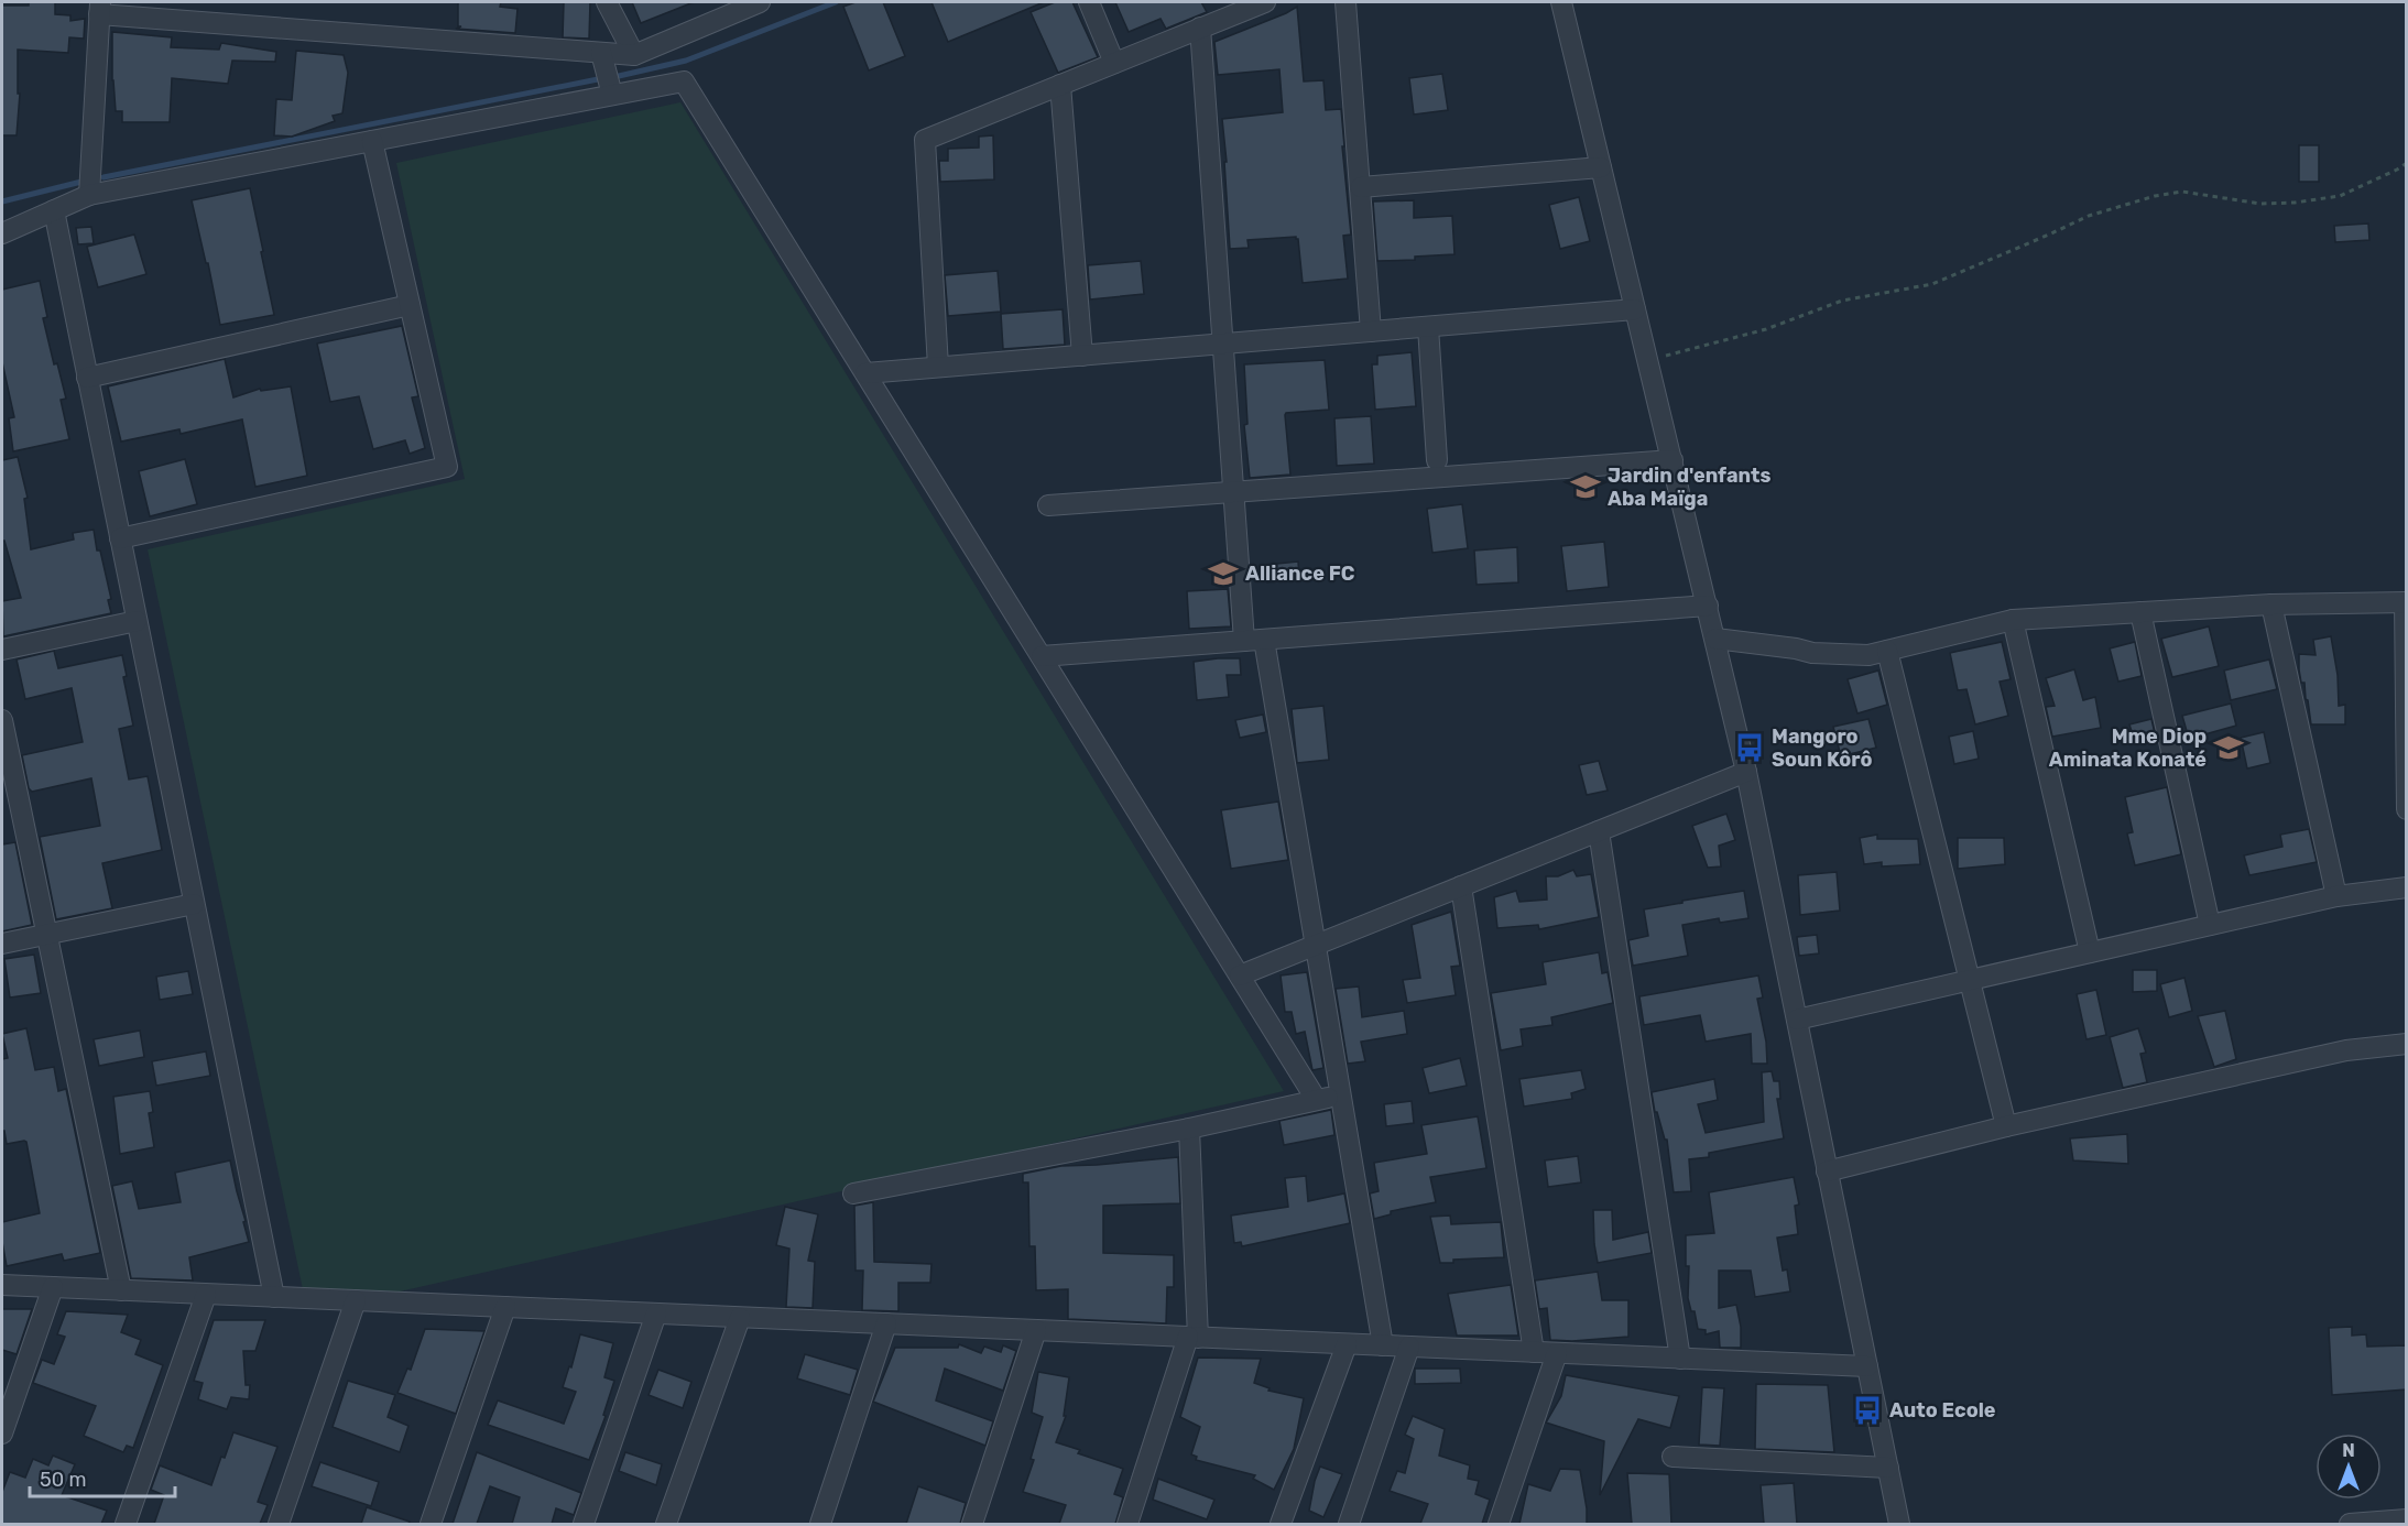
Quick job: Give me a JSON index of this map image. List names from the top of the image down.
{
  "places": {
    "school or university": ["Jardin d'enfants Aba Maïga", "Alliance FC", "Mme Diop Aminata Konaté"],
    "bus stop": ["Mangoro Soun Kôrô", "Auto Ecole"]
  },
  "scale_bar": "50 m",
  "north": "top"
}
